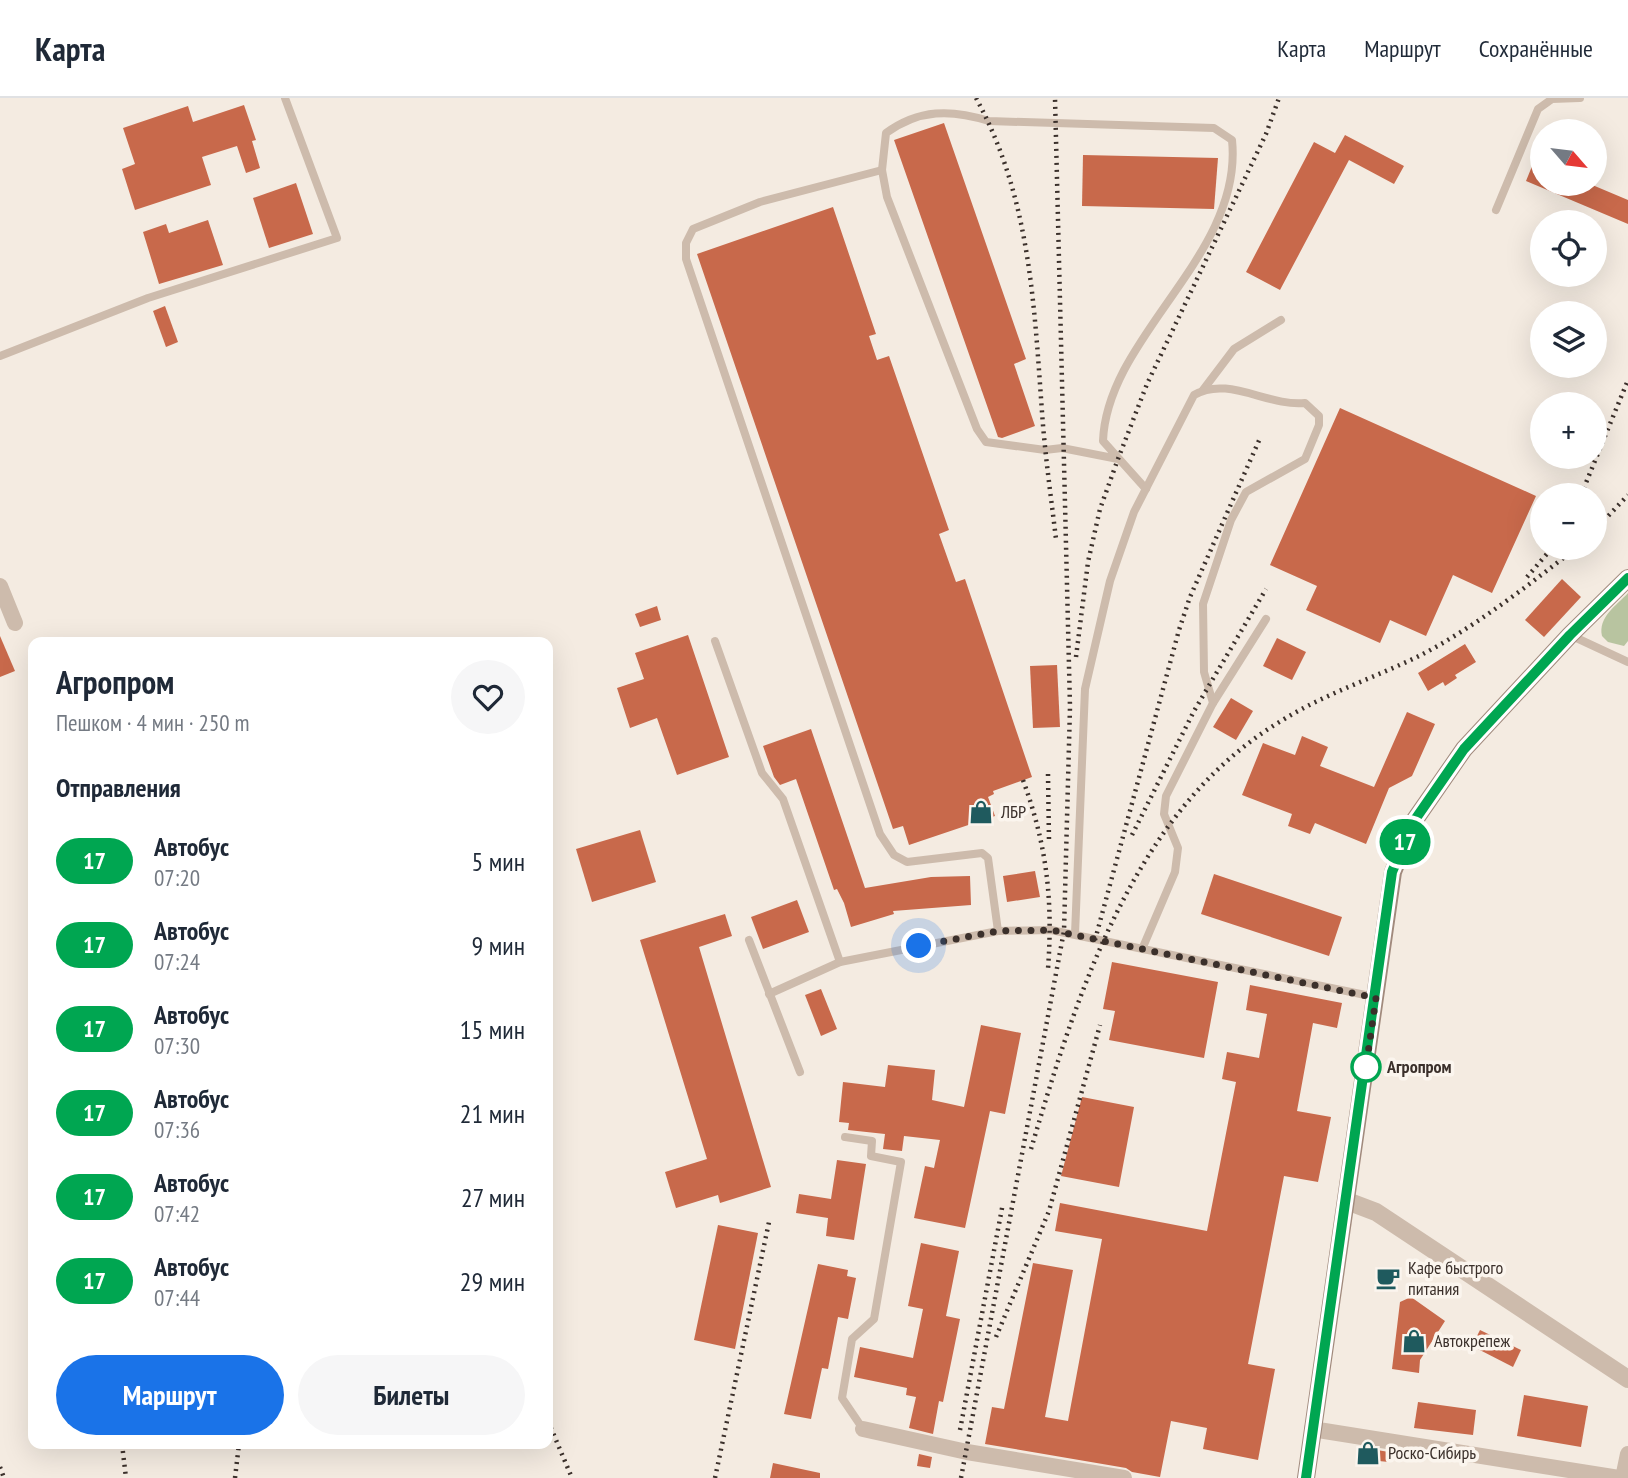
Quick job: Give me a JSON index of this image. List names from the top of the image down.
{
  "places": {
    "shop": ["ЛБР", "Автокрепеж", "Роско-Сибирь"],
    "other": ["Агропром"],
    "cafe": ["Кафе быстрого питания"]
  },
  "lines": ["bus line 17"],
  "north": "bottom right",
  "page": {
    "header": "Карта",
    "nav": ["Карта", "Маршрут", "Сохранённые"],
    "on_map": "17",
    "map_buttons": ["+", "−"],
    "heading": [
      ["Агропром", "Пешком · 4 мин · 250 m"],
      "Отправления"
    ],
    "list": [
      {
        "mark": "17",
        "name": "Автобус",
        "note": "07:20",
        "value": "5 мин"
      },
      {
        "mark": "17",
        "name": "Автобус",
        "note": "07:24",
        "value": "9 мин"
      },
      {
        "mark": "17",
        "name": "Автобус",
        "note": "07:30",
        "value": "15 мин"
      },
      {
        "mark": "17",
        "name": "Автобус",
        "note": "07:36",
        "value": "21 мин"
      },
      {
        "mark": "17",
        "name": "Автобус",
        "note": "07:42",
        "value": "27 мин"
      },
      {
        "mark": "17",
        "name": "Автобус",
        "note": "07:44",
        "value": "29 мин"
      }
    ],
    "buttons": ["Маршрут", "Билеты"]
  }
}
